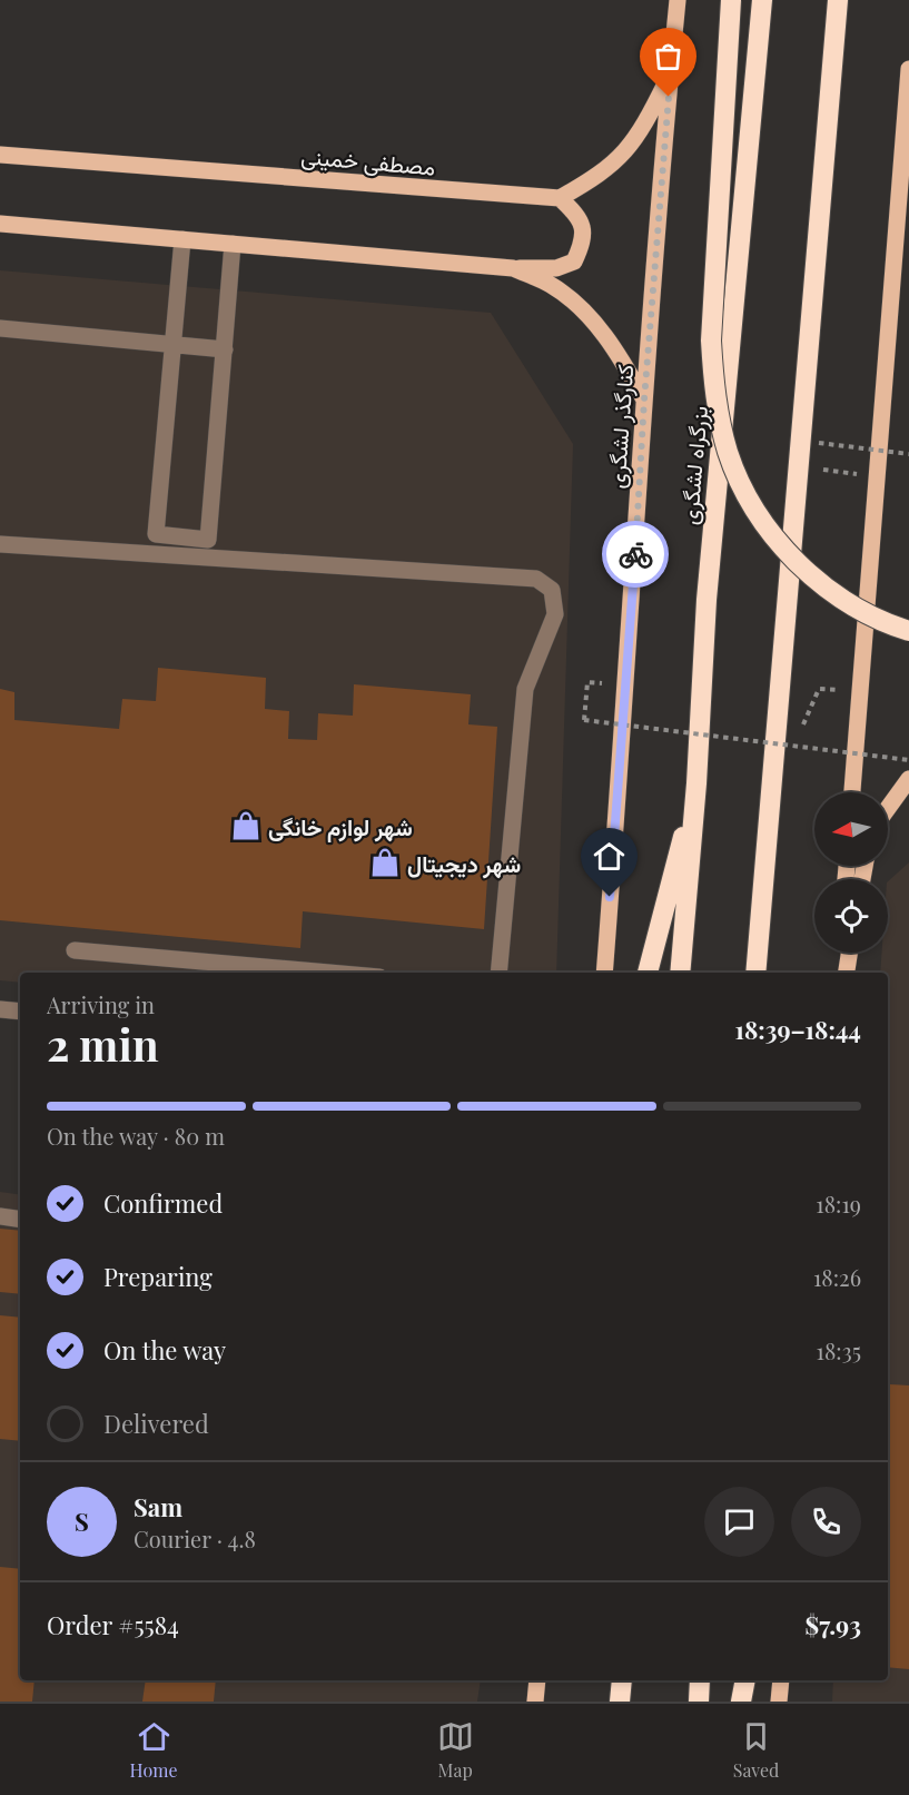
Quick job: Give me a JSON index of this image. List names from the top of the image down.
{
  "streets": {
    "highway": ["بزرگراه لشگری"],
    "main road": ["مصطفی خمینی", "کنارگذر لشگری"]
  },
  "places": {
    "shop": ["شهر لوازم خانگی", "شهر دیجیتال"]
  },
  "north": "left",
  "page": {
    "heading": ["2 min", "Arriving in", "18:39–18:44"],
    "panel": [
      "Sam",
      "Courier · 4.8",
      "Order #5584",
      "$7.93"
    ],
    "bar": "On the way · 80 m",
    "list": [
      ["Confirmed", "18:19"],
      ["Preparing", "18:26"],
      ["On the way", "18:35"],
      "Delivered"
    ],
    "round": "S",
    "tabs": ["Home", "Map", "Saved"]
  }
}
